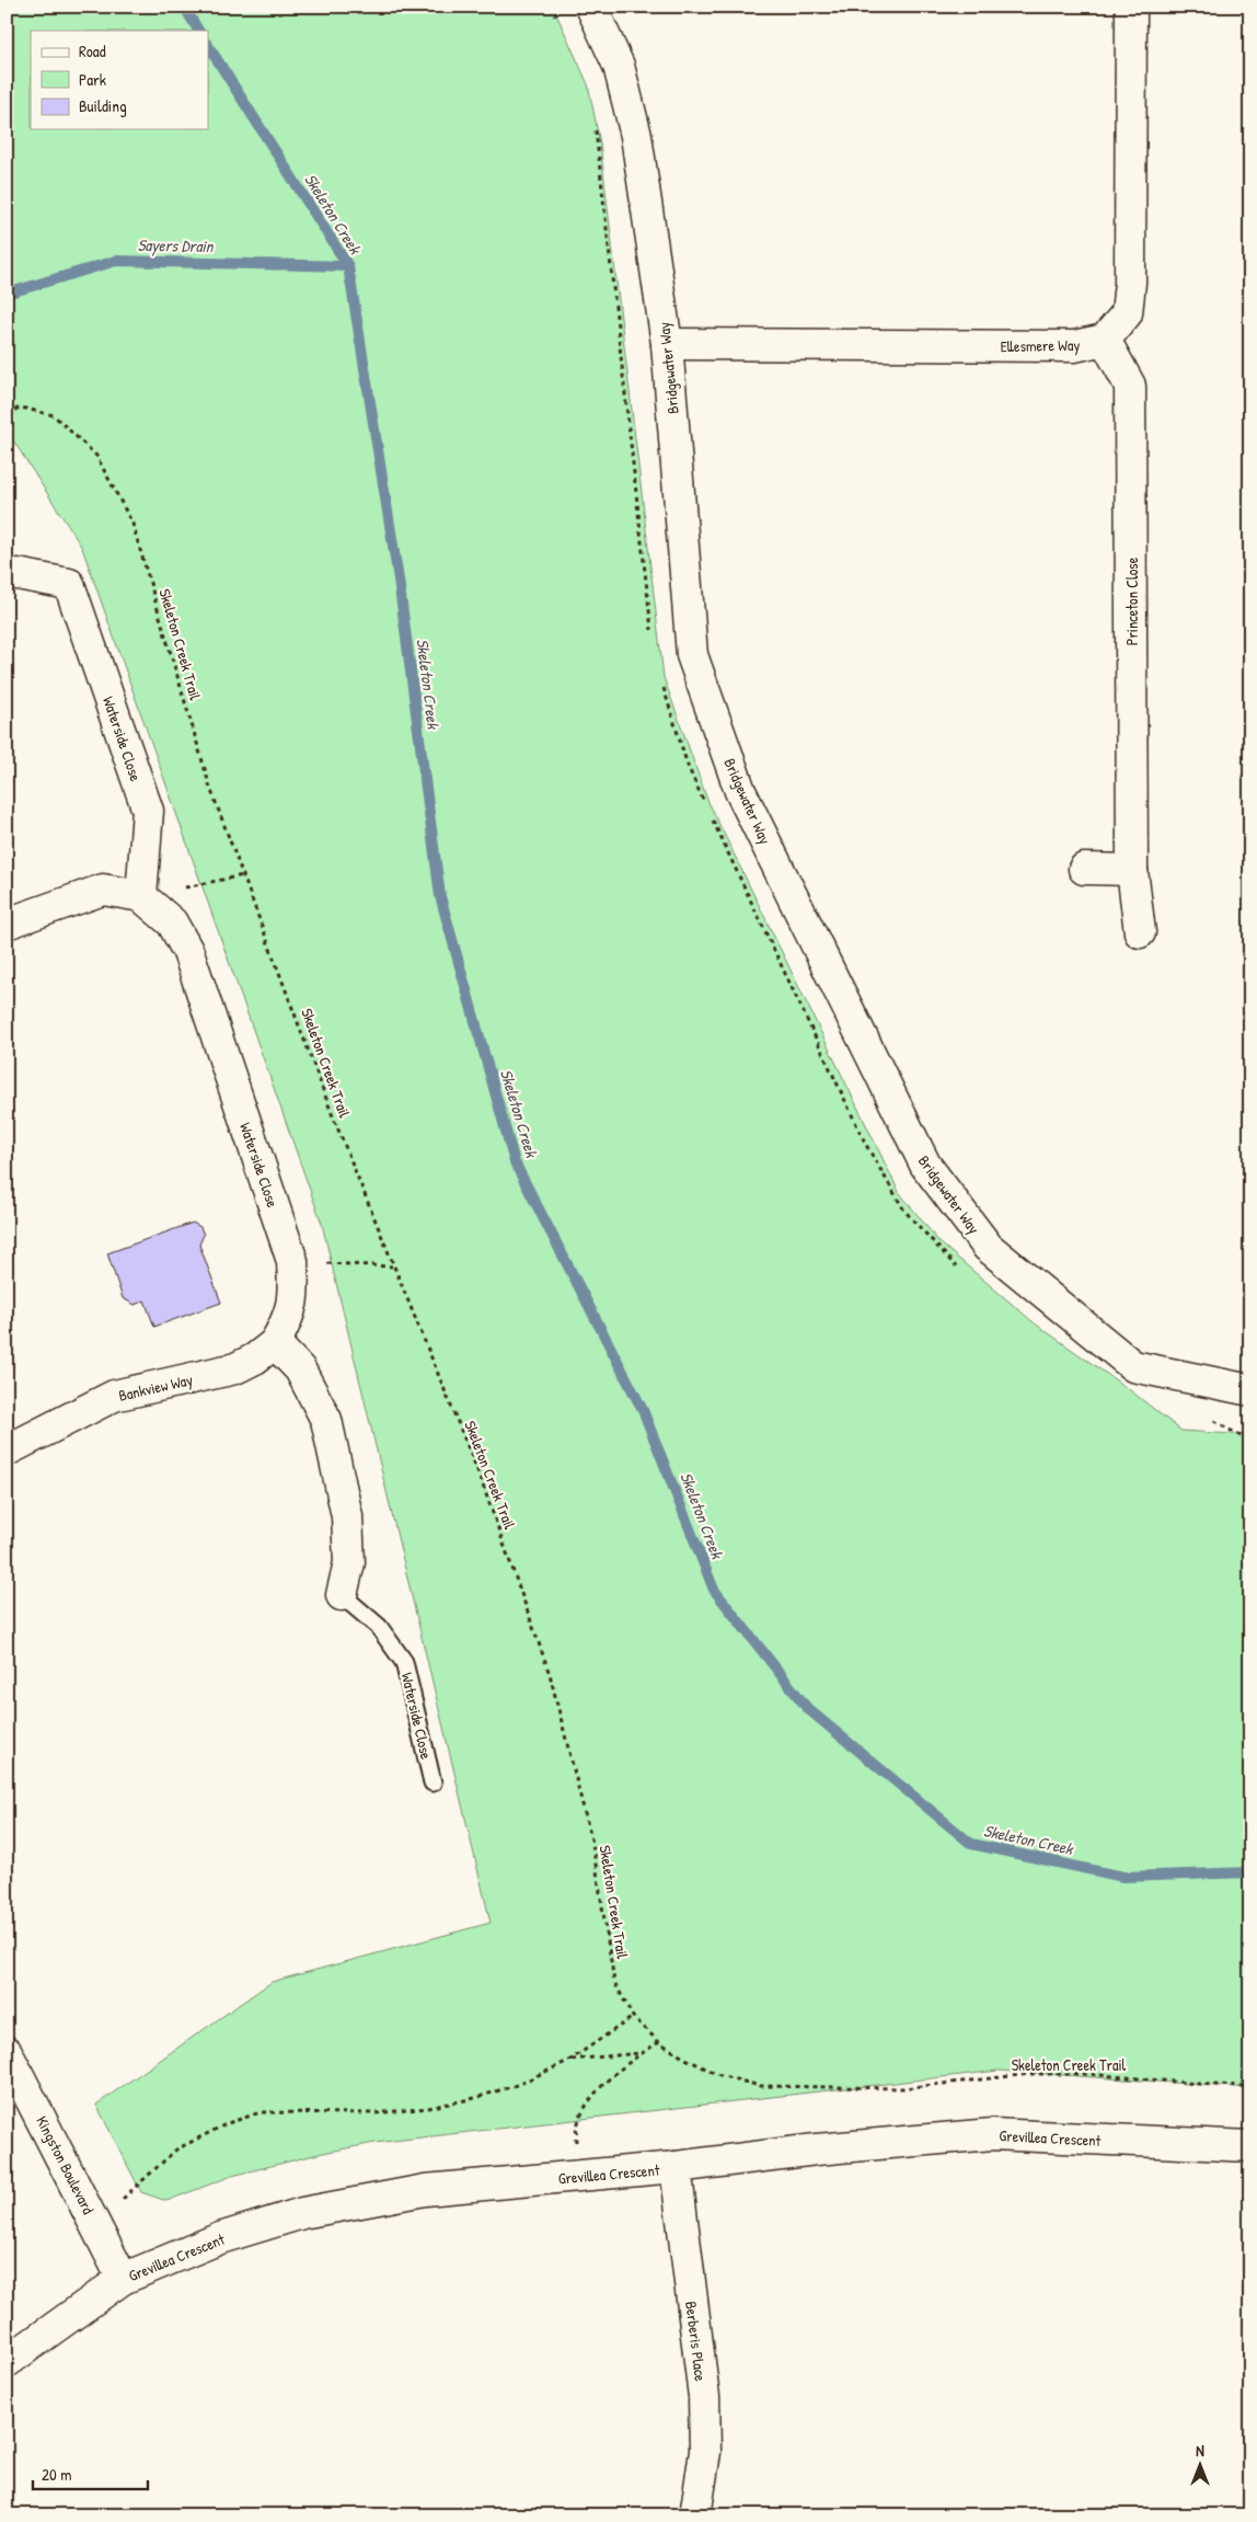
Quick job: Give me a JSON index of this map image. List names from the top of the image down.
{
  "streets": {
    "street": [
      "Ellesmere Way",
      "Bridgewater Way",
      "Princeton Close",
      "Waterside Close",
      "Bankview Way",
      "Grevillea Crescent",
      "Kingston Boulevard",
      "Berberis Place"
    ],
    "path": ["Skeleton Creek Trail"]
  },
  "crossings": [
    ["Ellesmere Way", "Bridgewater Way"],
    ["Ellesmere Way", "Princeton Close"],
    ["Waterside Close", "Bankview Way"],
    ["Grevillea Crescent", "Kingston Boulevard"],
    ["Grevillea Crescent", "Berberis Place"]
  ],
  "water": ["Skeleton Creek", "Sayers Drain"],
  "legend": ["Road", "Park", "Building"],
  "scale_bar": "20 m",
  "north": "top"
}
